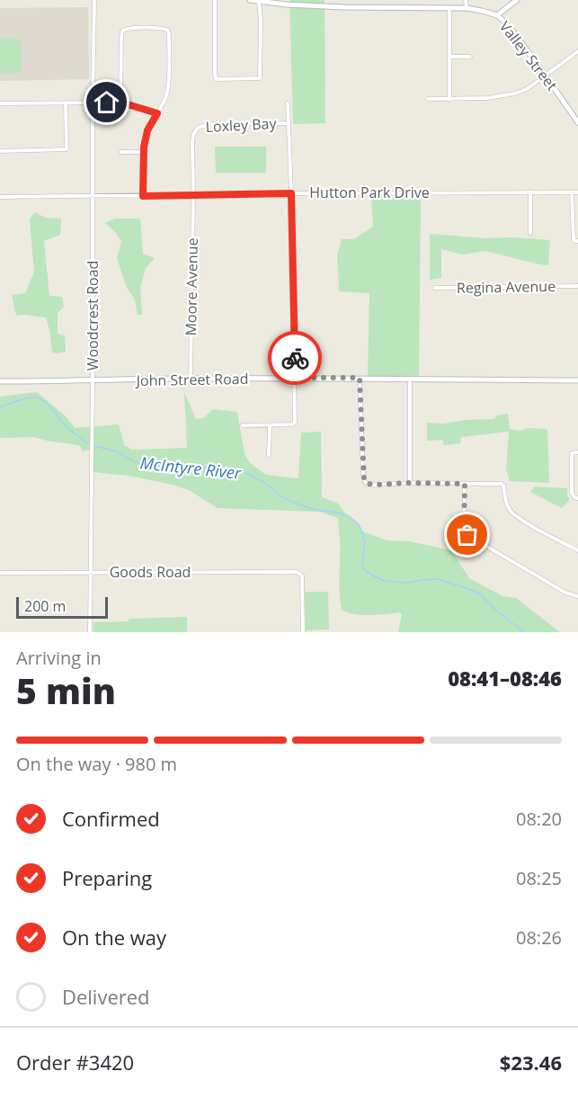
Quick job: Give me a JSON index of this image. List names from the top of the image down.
{
  "streets": {
    "main road": ["Valley Street", "John Street Road"],
    "street": [
      "Loxley Bay",
      "Hutton Park Drive",
      "Moore Avenue",
      "Regina Avenue",
      "Woodcrest Road",
      "Goods Road"
    ]
  },
  "crossings": [
    ["Loxley Bay", "Hutton Park Drive"],
    ["Loxley Bay", "Moore Avenue"],
    ["Hutton Park Drive", "Moore Avenue"],
    ["Hutton Park Drive", "Woodcrest Road"],
    ["Moore Avenue", "John Street Road"],
    ["Woodcrest Road", "John Street Road"],
    ["Woodcrest Road", "Goods Road"]
  ],
  "water": ["McIntyre River"],
  "scale_bar": "200 m",
  "page": {
    "scale": "200 m",
    "heading": ["5 min", "Arriving in", "08:41–08:46"],
    "panel": ["Order #3420", "$23.46"],
    "bar": "On the way · 980 m",
    "list": [
      ["Confirmed", "08:20"],
      ["Preparing", "08:25"],
      ["On the way", "08:26"],
      "Delivered"
    ]
  }
}
